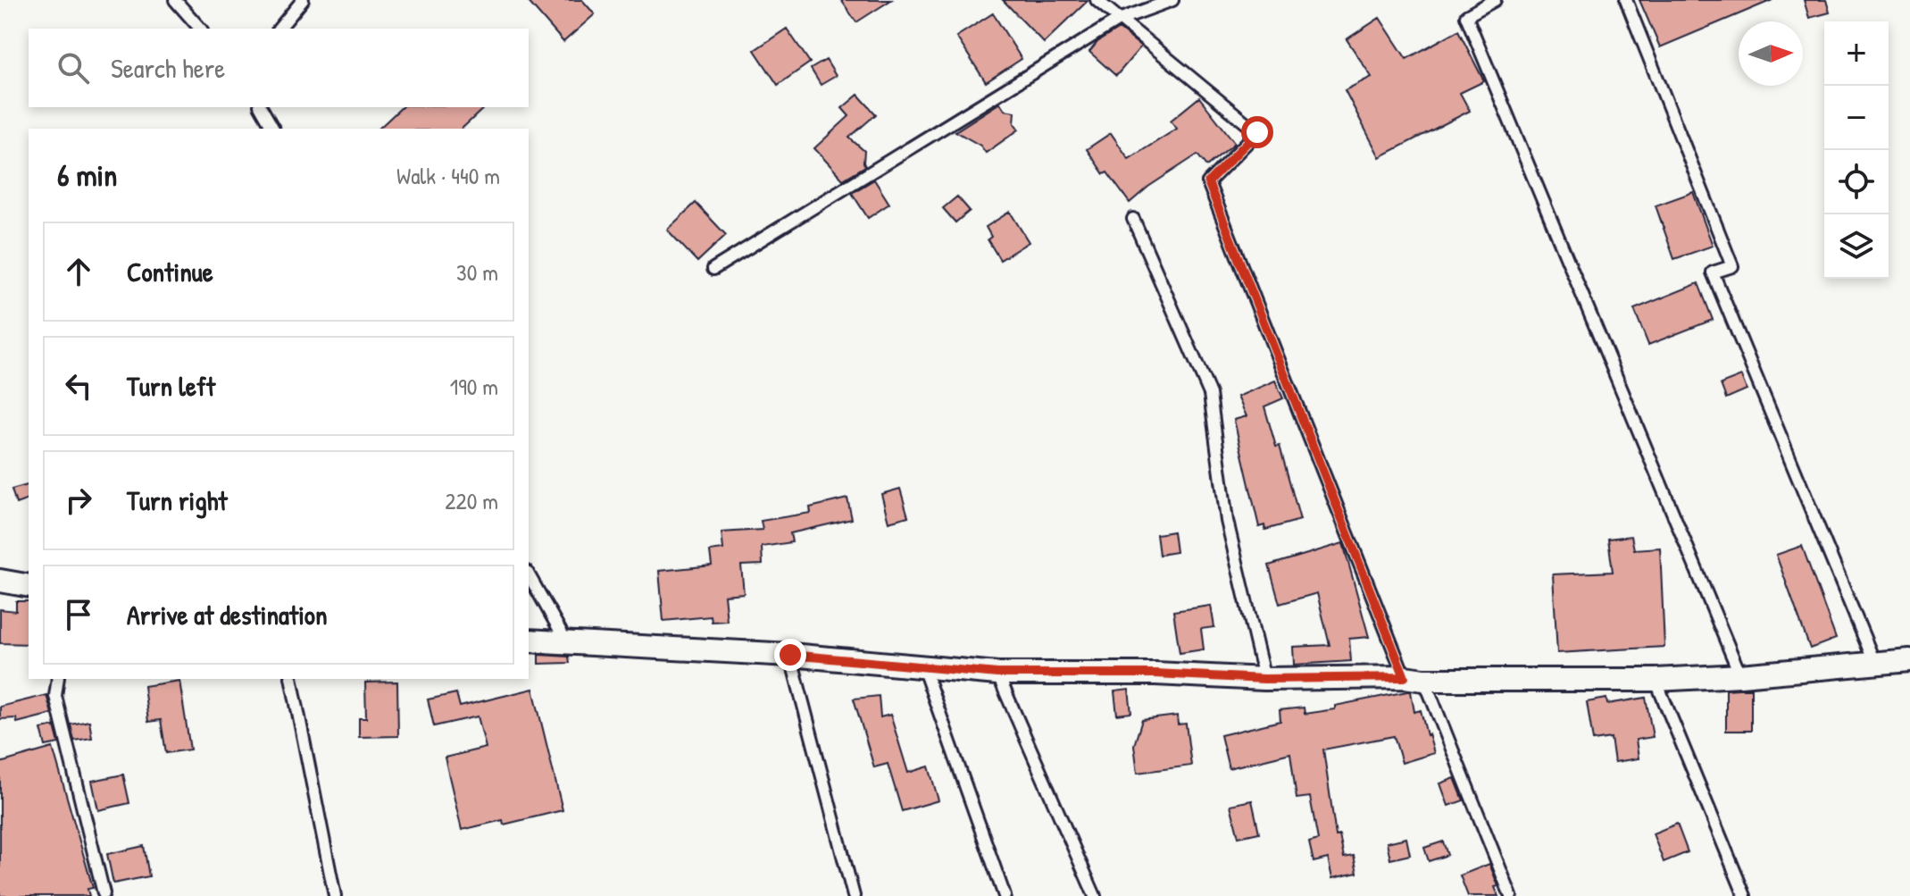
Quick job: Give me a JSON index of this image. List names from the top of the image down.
{
  "north": "right",
  "page": {
    "map_buttons": ["+", "−"],
    "search": "Search here",
    "heading": ["6 min", "Walk · 440 m"],
    "list": [
      ["Continue", "30 m"],
      ["Turn left", "190 m"],
      ["Turn right", "220 m"],
      "Arrive at destination"
    ]
  }
}
